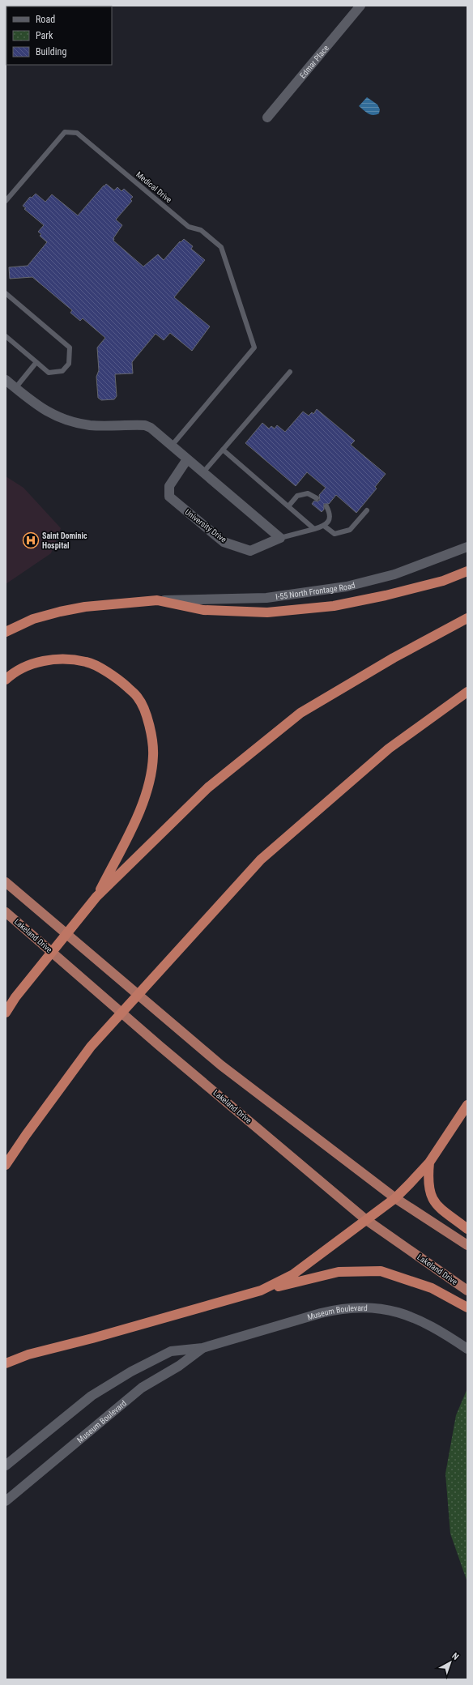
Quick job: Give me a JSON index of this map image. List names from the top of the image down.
{
  "streets": {
    "highway": ["Lakeland Drive"],
    "street": [
      "Edmar Place",
      "University Drive",
      "I-55 North Frontage Road",
      "Museum Boulevard"
    ],
    "lane": ["Medical Drive"]
  },
  "places": {
    "hospital": ["Saint Dominic Hospital"]
  },
  "legend": ["Road", "Park", "Building"],
  "north": "top right"
}
